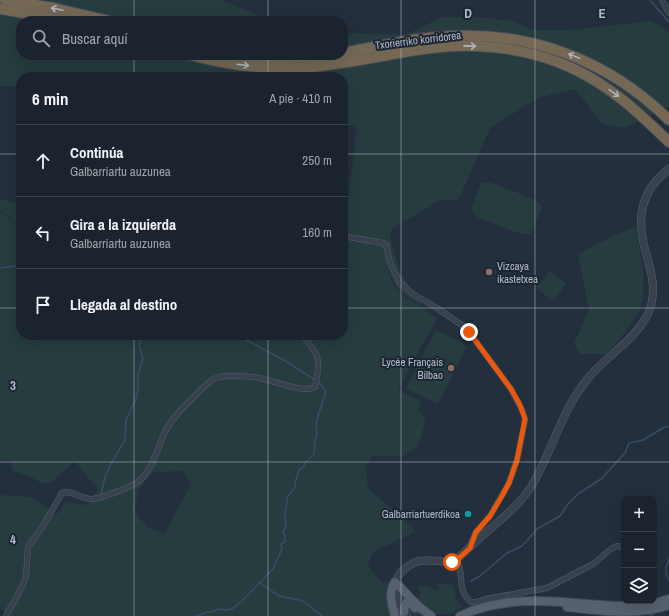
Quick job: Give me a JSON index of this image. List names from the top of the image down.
{
  "streets": {
    "highway": ["Txorierriko korridorea"]
  },
  "places": ["Vizcaya ikastetxea", "Lycée Français Bilbao", "Galbarriartuerdikoa"],
  "page": {
    "search": "Buscar aquí",
    "heading": ["6 min", "A pie · 410 m"],
    "list": [
      ["Continúa", "Galbarriartu auzunea", "250 m"],
      ["Gira a la izquierda", "Galbarriartu auzunea", "160 m"],
      "Llegada al destino"
    ],
    "map_buttons": ["+", "−"]
  },
  "grid": {
    "columns": ["D", "E"],
    "rows": ["3", "4"]
  }
}
